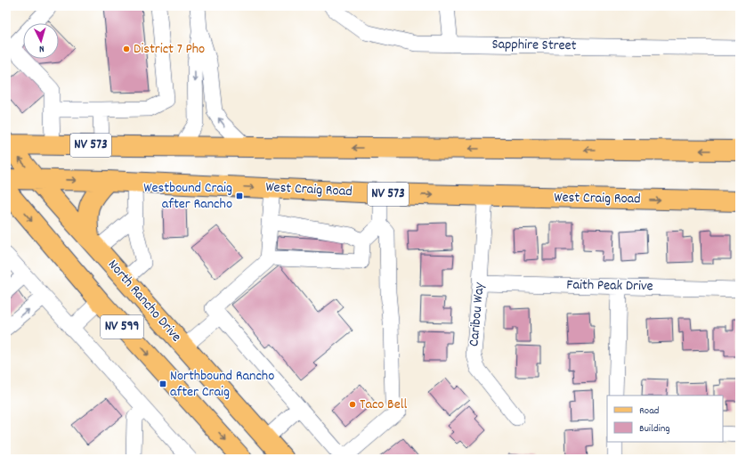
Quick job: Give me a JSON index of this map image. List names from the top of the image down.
{
  "streets": {
    "main road": [
      "NV 573",
      "West Craig Road",
      "North Rancho Drive",
      "NV 599"
    ],
    "street": ["Sapphire Street", "Faith Peak Drive", "Caribou Way"]
  },
  "crossings": [
    ["NV 573", "North Rancho Drive"],
    ["West Craig Road", "North Rancho Drive"],
    ["West Craig Road", "Caribou Way"],
    ["Faith Peak Drive", "Caribou Way"]
  ],
  "places": {
    "other": ["District 7 Pho", "Taco Bell"],
    "transit": ["Westbound Craig after Rancho", "Northbound Rancho after Craig"]
  },
  "legend": ["Road", "Building"],
  "north": "bottom"
}
